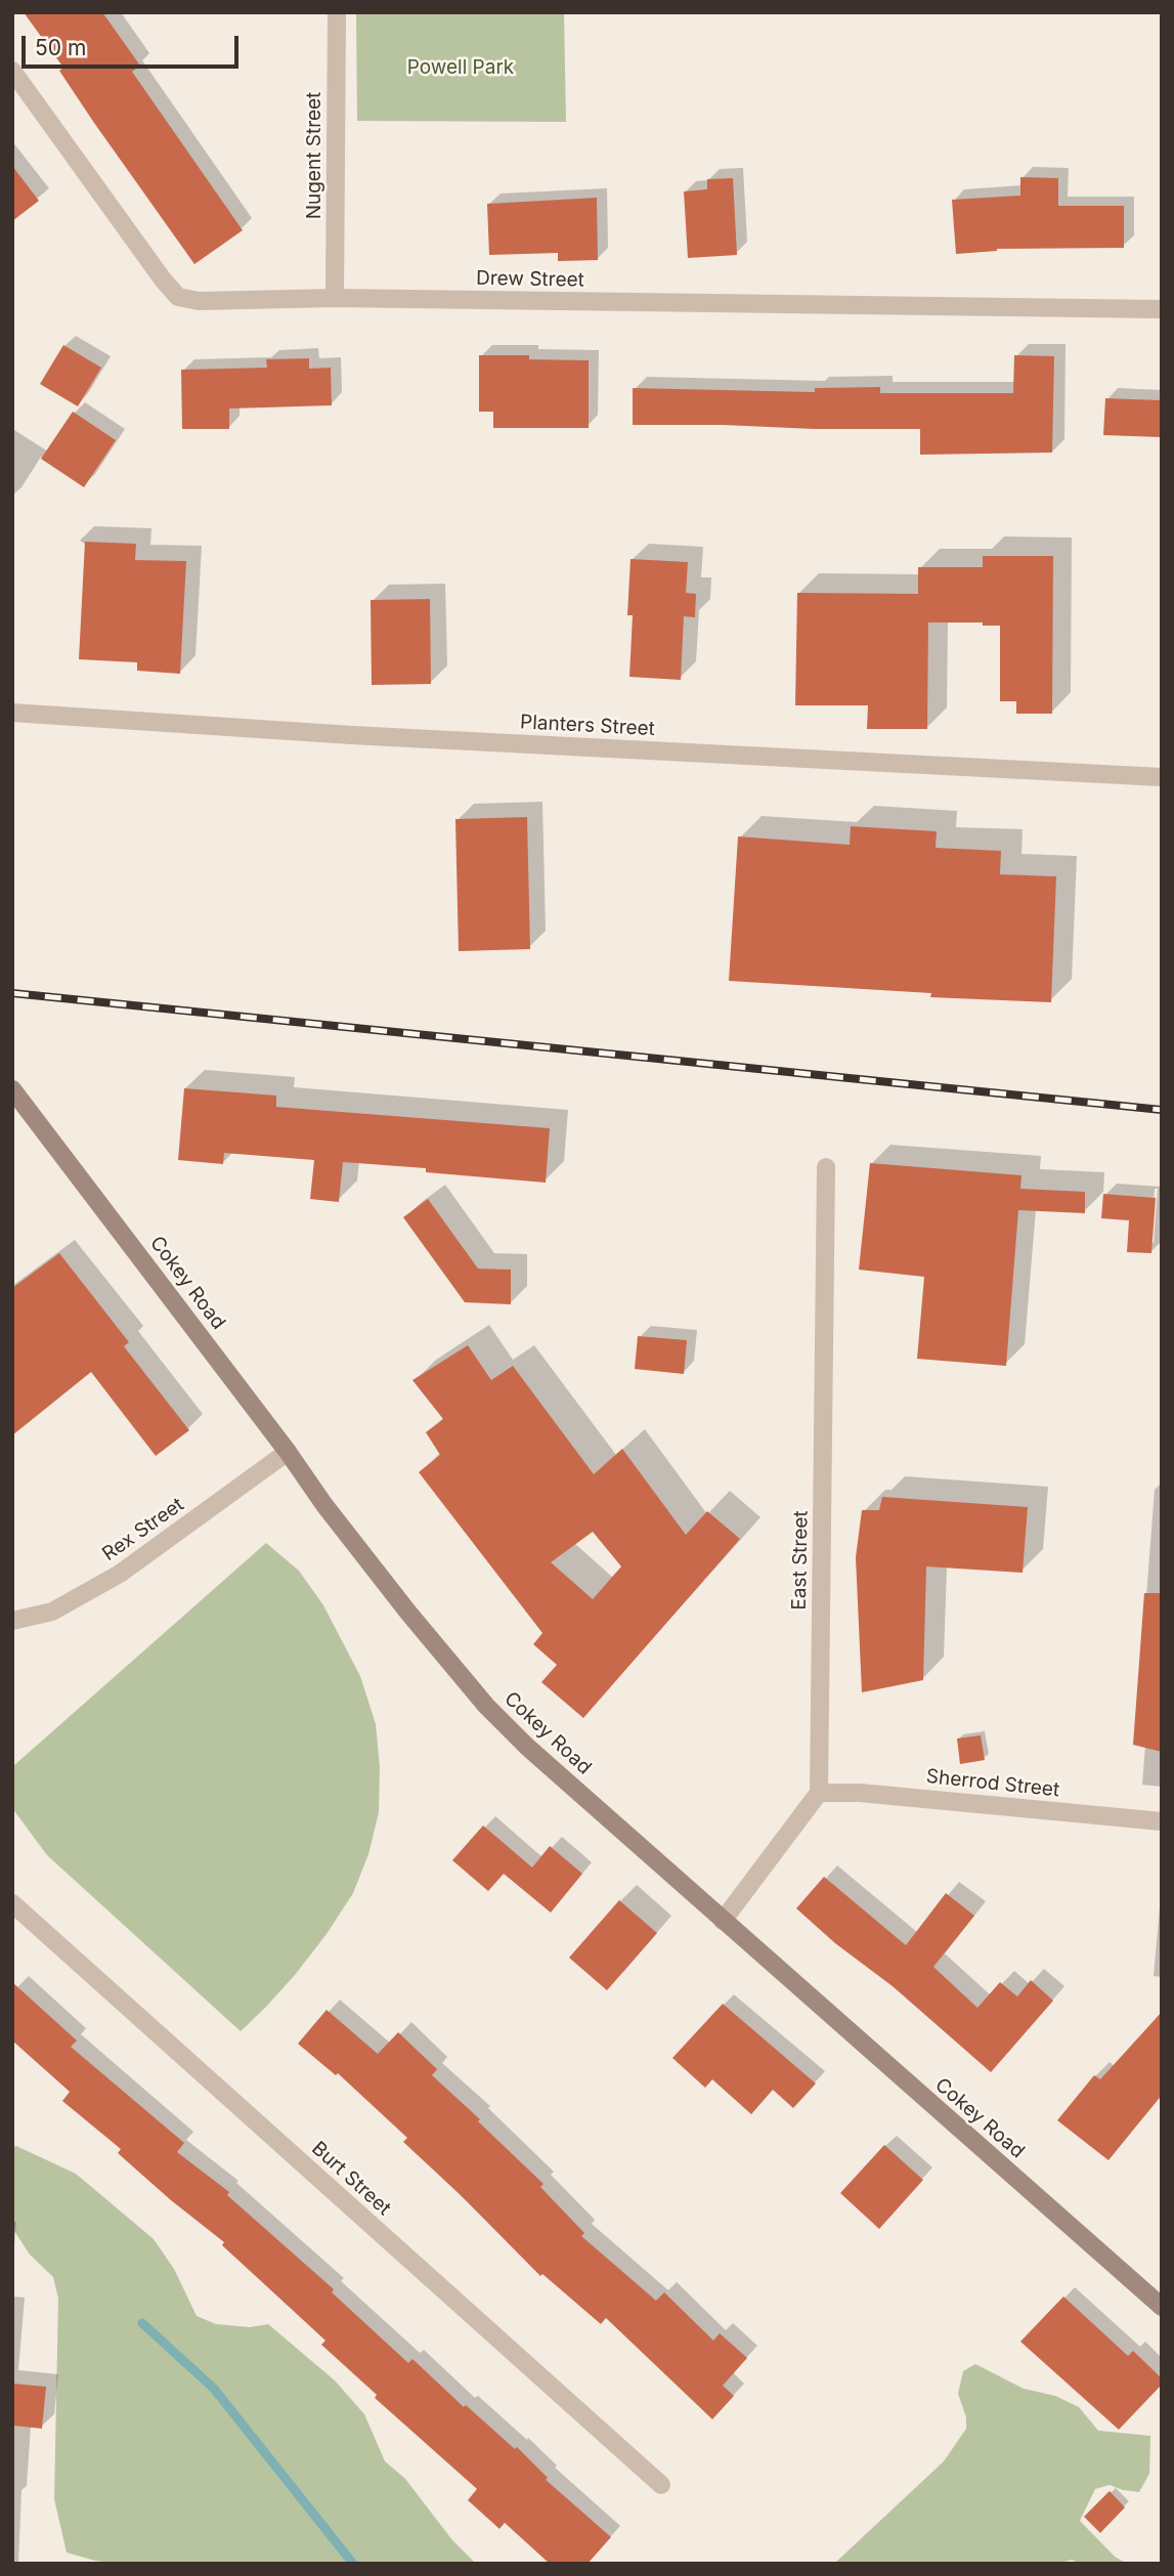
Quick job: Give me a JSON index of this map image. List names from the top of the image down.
{
  "streets": {
    "street": [
      "Nugent Street",
      "Drew Street",
      "Planters Street",
      "Cokey Road",
      "Rex Street",
      "East Street",
      "Sherrod Street",
      "Burt Street"
    ]
  },
  "crossings": [
    ["Nugent Street", "Drew Street"],
    ["Cokey Road", "Rex Street"],
    ["East Street", "Sherrod Street"]
  ],
  "parks": ["Powell Park"],
  "scale_bar": "50 m"
}
